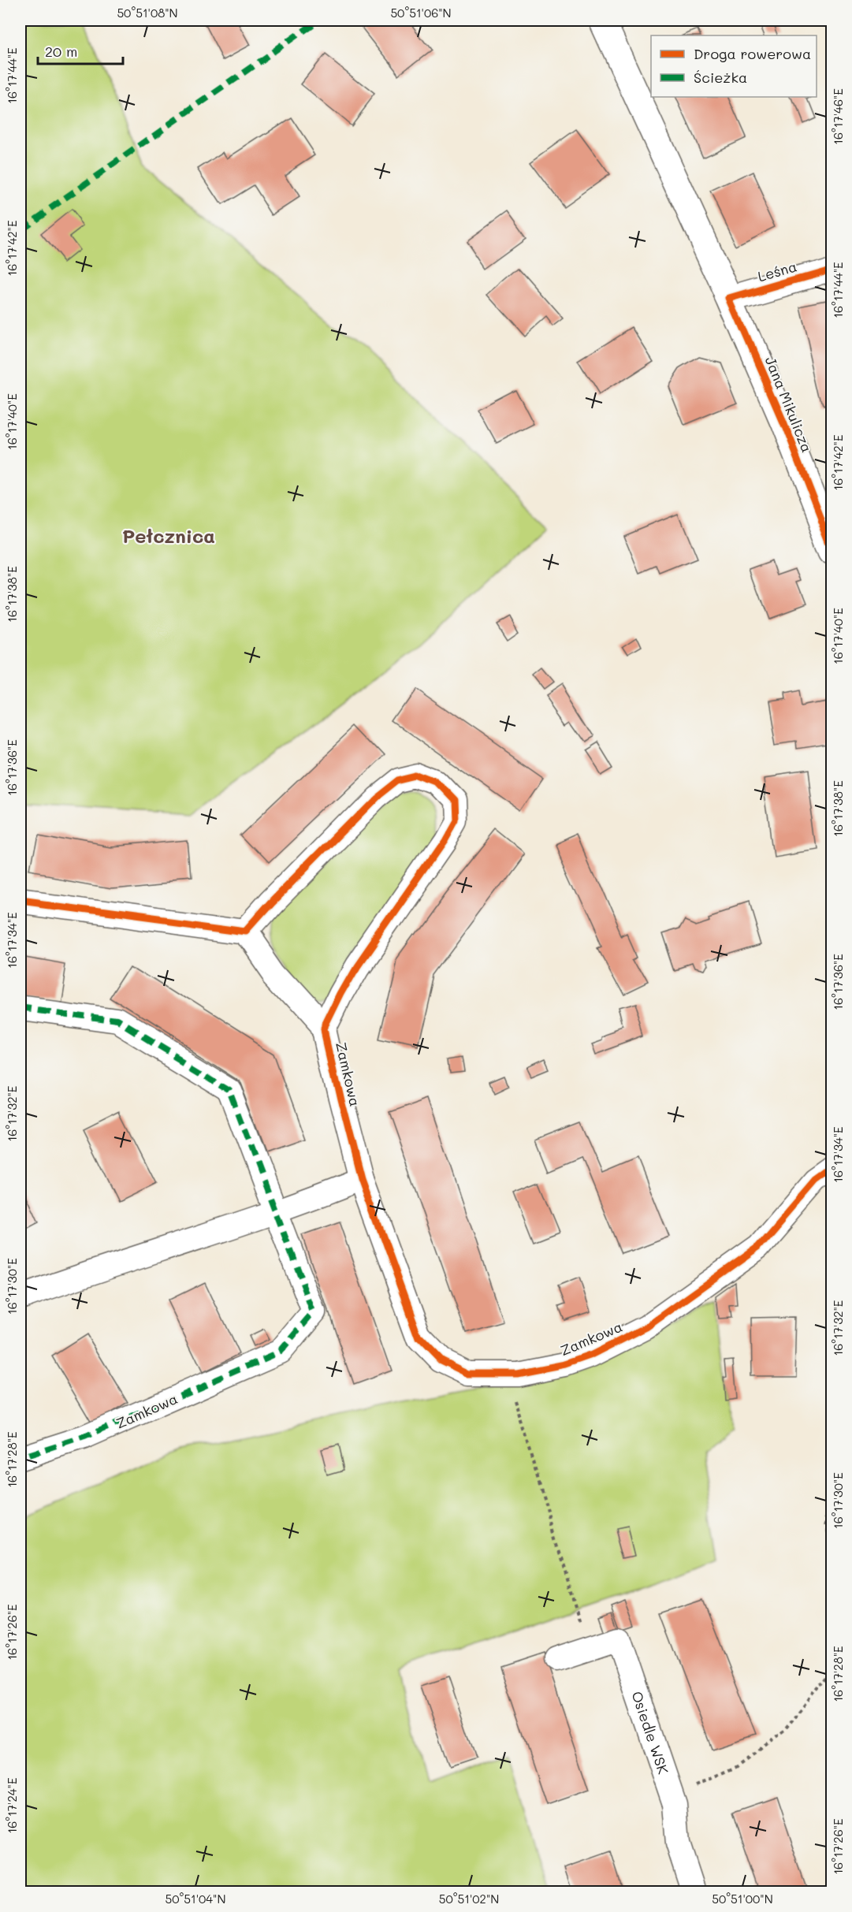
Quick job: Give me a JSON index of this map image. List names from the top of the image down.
{
  "streets": {
    "street": [
      "Leśna",
      "Jana Mikulicza",
      "Zamkowa",
      "Osiedle WSK"
    ]
  },
  "crossings": [
    ["Leśna", "Jana Mikulicza"]
  ],
  "districts": ["Pełcznica"],
  "legend": ["Droga rowerowa", "Ścieżka"],
  "scale_bar": "20 m",
  "coordinates": [
    "50°51'08\"N",
    "50°51'06\"N",
    "16°17'44\"E",
    "16°17'46\"E",
    "16°17'42\"E",
    "16°17'40\"E",
    "16°17'38\"E",
    "16°17'36\"E",
    "16°17'34\"E",
    "16°17'32\"E",
    "16°17'30\"E",
    "16°17'28\"E",
    "16°17'26\"E",
    "16°17'24\"E",
    "50°51'04\"N",
    "50°51'02\"N",
    "50°51'00\"N"
  ]
}
